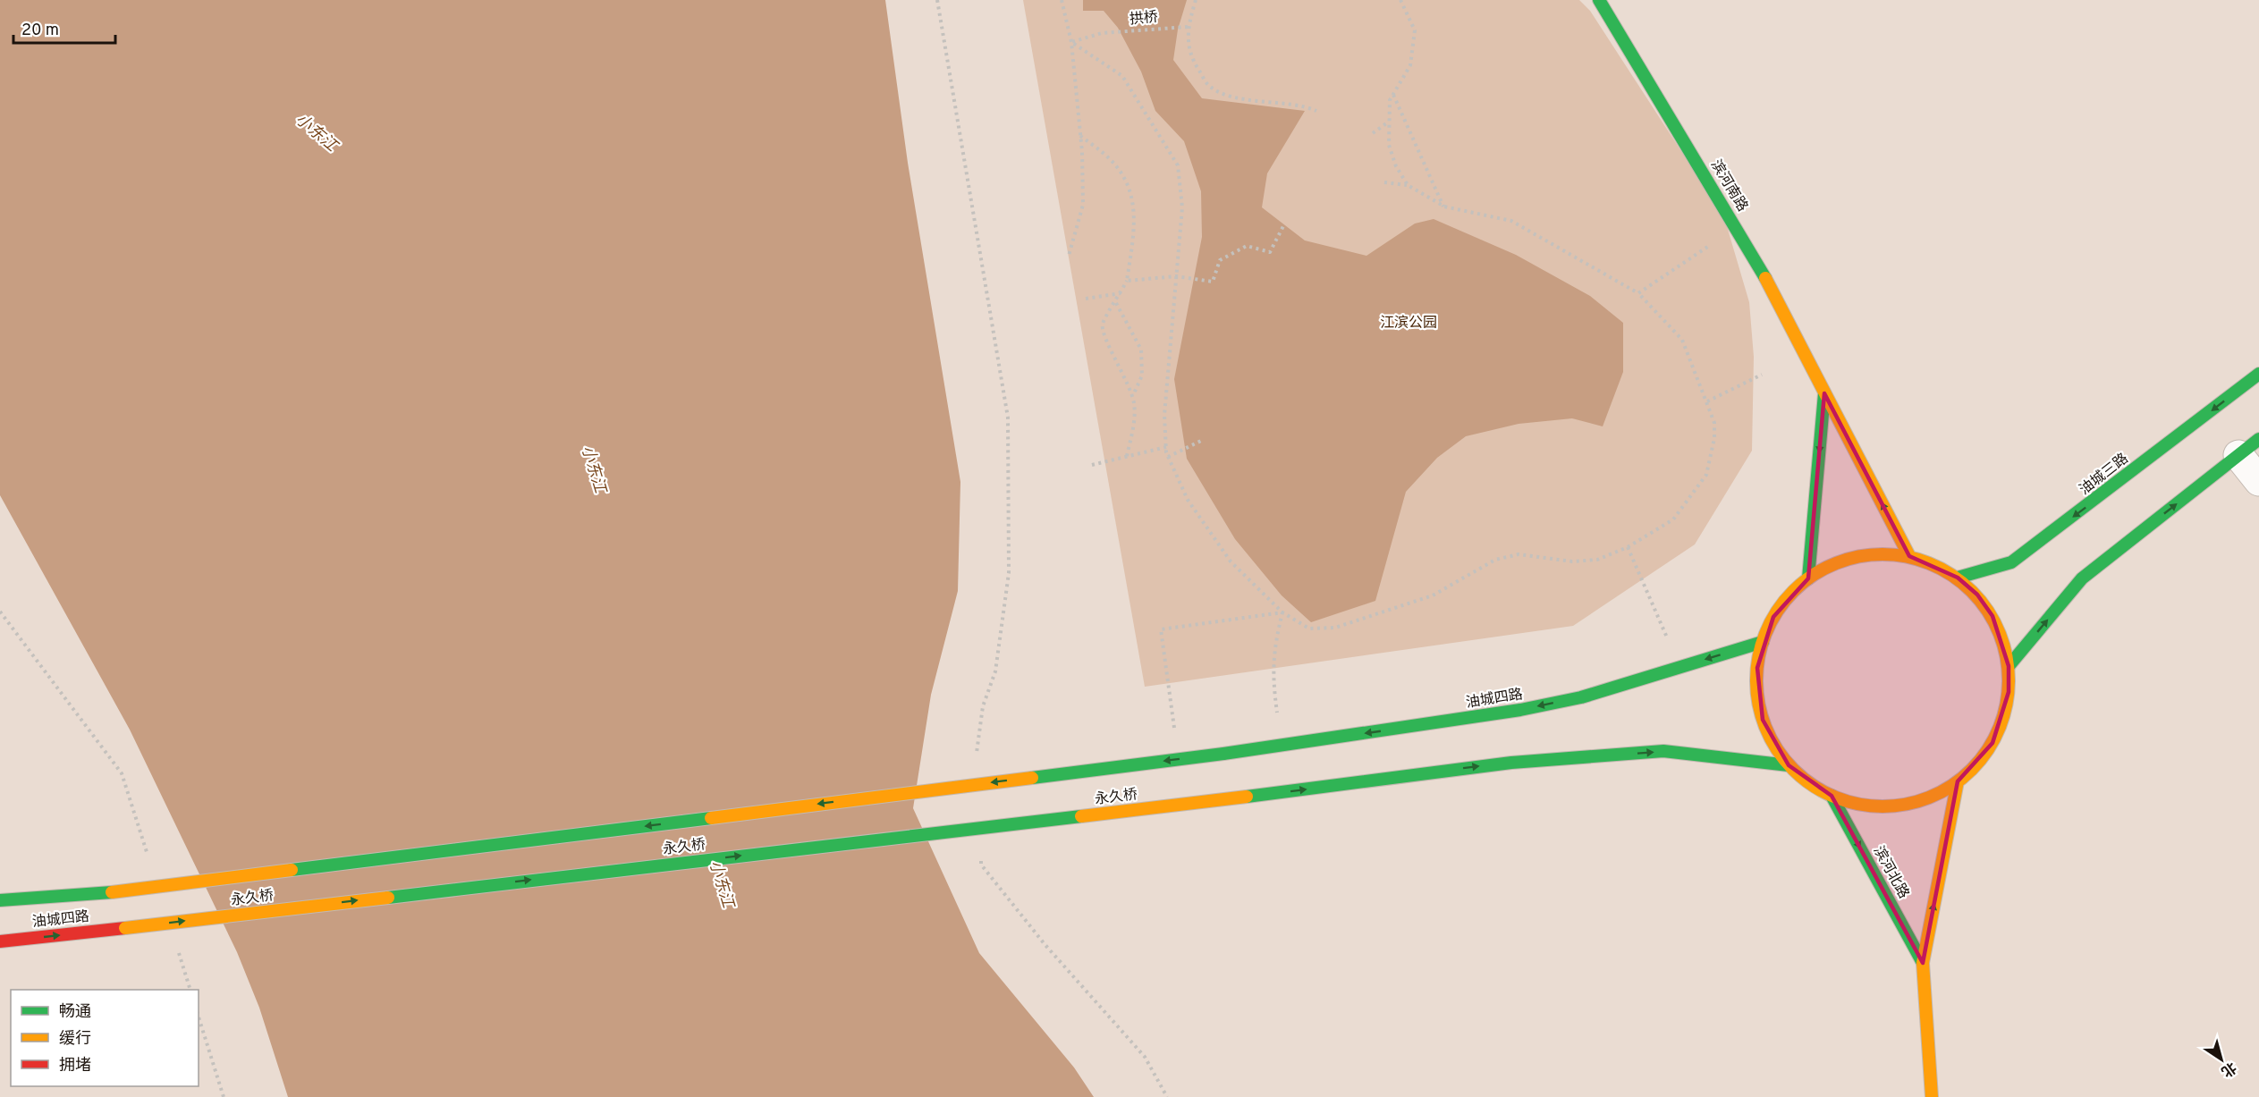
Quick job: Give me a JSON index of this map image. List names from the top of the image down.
{
  "streets": {
    "main road": [
      "滨河南路",
      "油城三路",
      "油城四路",
      "永久桥",
      "滨河北路"
    ],
    "path": ["拱桥"]
  },
  "crossings": [
    ["油城四路", "永久桥"]
  ],
  "water": ["小东江"],
  "parks": ["江滨公园"],
  "legend": ["畅通", "缓行", "拥堵"],
  "scale_bar": "20 m",
  "north": "bottom right"
}
